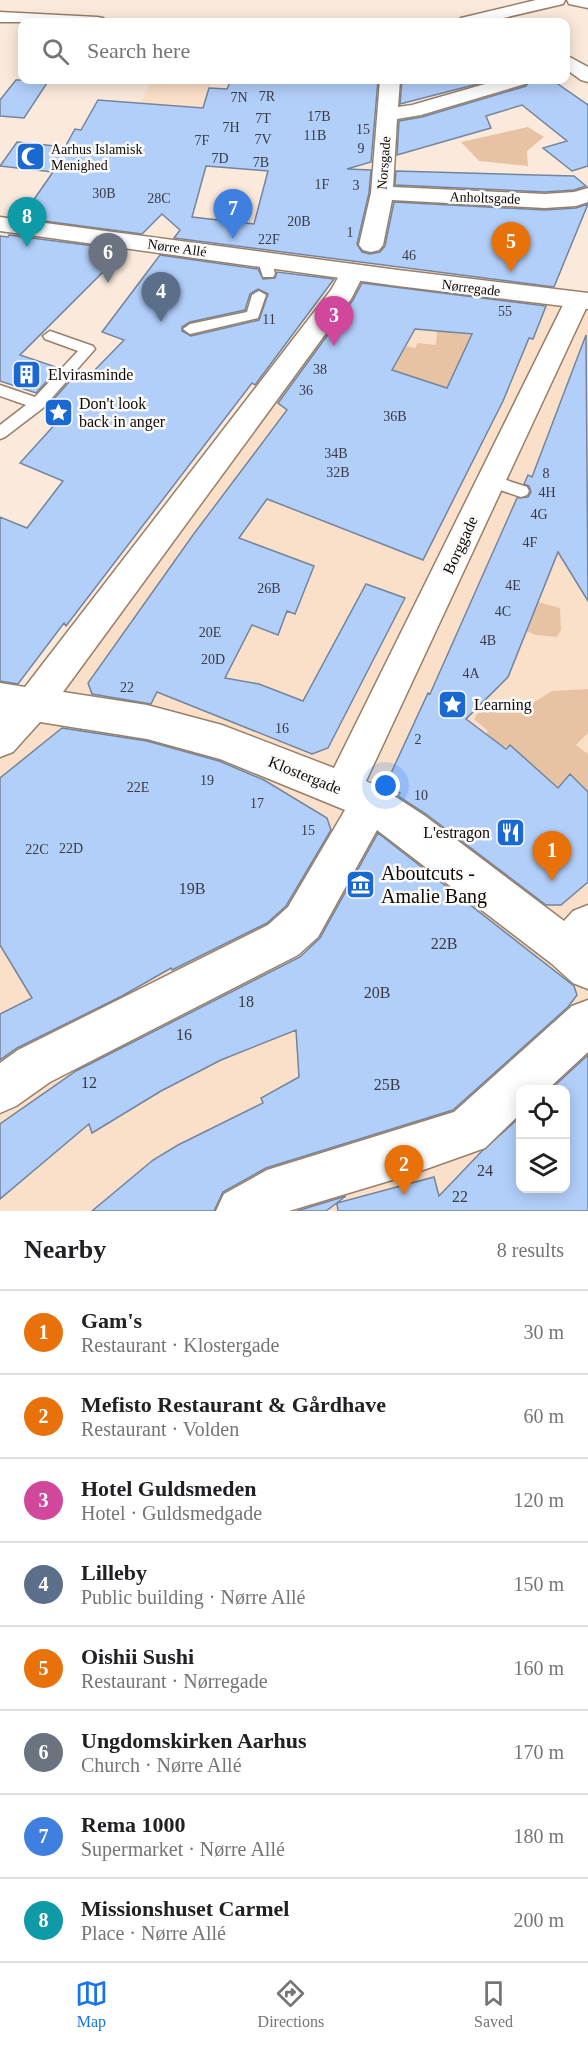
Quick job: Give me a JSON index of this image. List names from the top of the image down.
{
  "streets": {
    "street": [
      "Norsgade",
      "Anholtsgade",
      "Nørre Allé",
      "Nørregade",
      "Borggade",
      "Klostergade"
    ]
  },
  "crossings": [
    ["Norsgade", "Anholtsgade"],
    ["Nørre Allé", "Nørregade"],
    ["Nørregade", "Borggade"],
    ["Borggade", "Klostergade"]
  ],
  "places": {
    "mosque": ["Aarhus Islamisk Menighed"],
    "building": ["Elvirasminde"],
    "place": ["Don't look back in anger", "Learning"],
    "restaurant": ["L'estragon"],
    "museum": ["Aboutcuts - Amalie Bang"]
  },
  "house_numbers": [
    "7R",
    "7N",
    "17B",
    "7T",
    "7H",
    "15",
    "11B",
    "7V",
    "7F",
    "9",
    "7D",
    "7B",
    "1F",
    "3",
    "30B",
    "28C",
    "20B",
    "1",
    "22F",
    "46",
    "55",
    "11",
    "38",
    "36",
    "36B",
    "34B",
    "32B",
    "8",
    "4H",
    "4G",
    "4F",
    "4E",
    "26B",
    "4C",
    "20E",
    "4B",
    "20D",
    "4A",
    "22",
    "16",
    "2",
    "19",
    "22E",
    "10",
    "17",
    "15",
    "22D",
    "22C",
    "19B",
    "22B",
    "20B",
    "18",
    "16",
    "12",
    "25B",
    "24",
    "22"
  ],
  "page": {
    "search": "Search here",
    "pins": [
      "7",
      "8",
      "5",
      "6",
      "4",
      "3",
      "1",
      "2"
    ],
    "heading": ["Nearby", "8 results"],
    "list": [
      {
        "mark": "1",
        "name": "Gam's",
        "note": "Restaurant · Klostergade",
        "value": "30 m"
      },
      {
        "mark": "2",
        "name": "Mefisto Restaurant & Gårdhave",
        "note": "Restaurant · Volden",
        "value": "60 m"
      },
      {
        "mark": "3",
        "name": "Hotel Guldsmeden",
        "note": "Hotel · Guldsmedgade",
        "value": "120 m"
      },
      {
        "mark": "4",
        "name": "Lilleby",
        "note": "Public building · Nørre Allé",
        "value": "150 m"
      },
      {
        "mark": "5",
        "name": "Oishii Sushi",
        "note": "Restaurant · Nørregade",
        "value": "160 m"
      },
      {
        "mark": "6",
        "name": "Ungdomskirken Aarhus",
        "note": "Church · Nørre Allé",
        "value": "170 m"
      },
      {
        "mark": "7",
        "name": "Rema 1000",
        "note": "Supermarket · Nørre Allé",
        "value": "180 m"
      },
      {
        "mark": "8",
        "name": "Missionshuset Carmel",
        "note": "Place · Nørre Allé",
        "value": "200 m"
      }
    ],
    "nav": ["Map", "Directions", "Saved"]
  }
}
